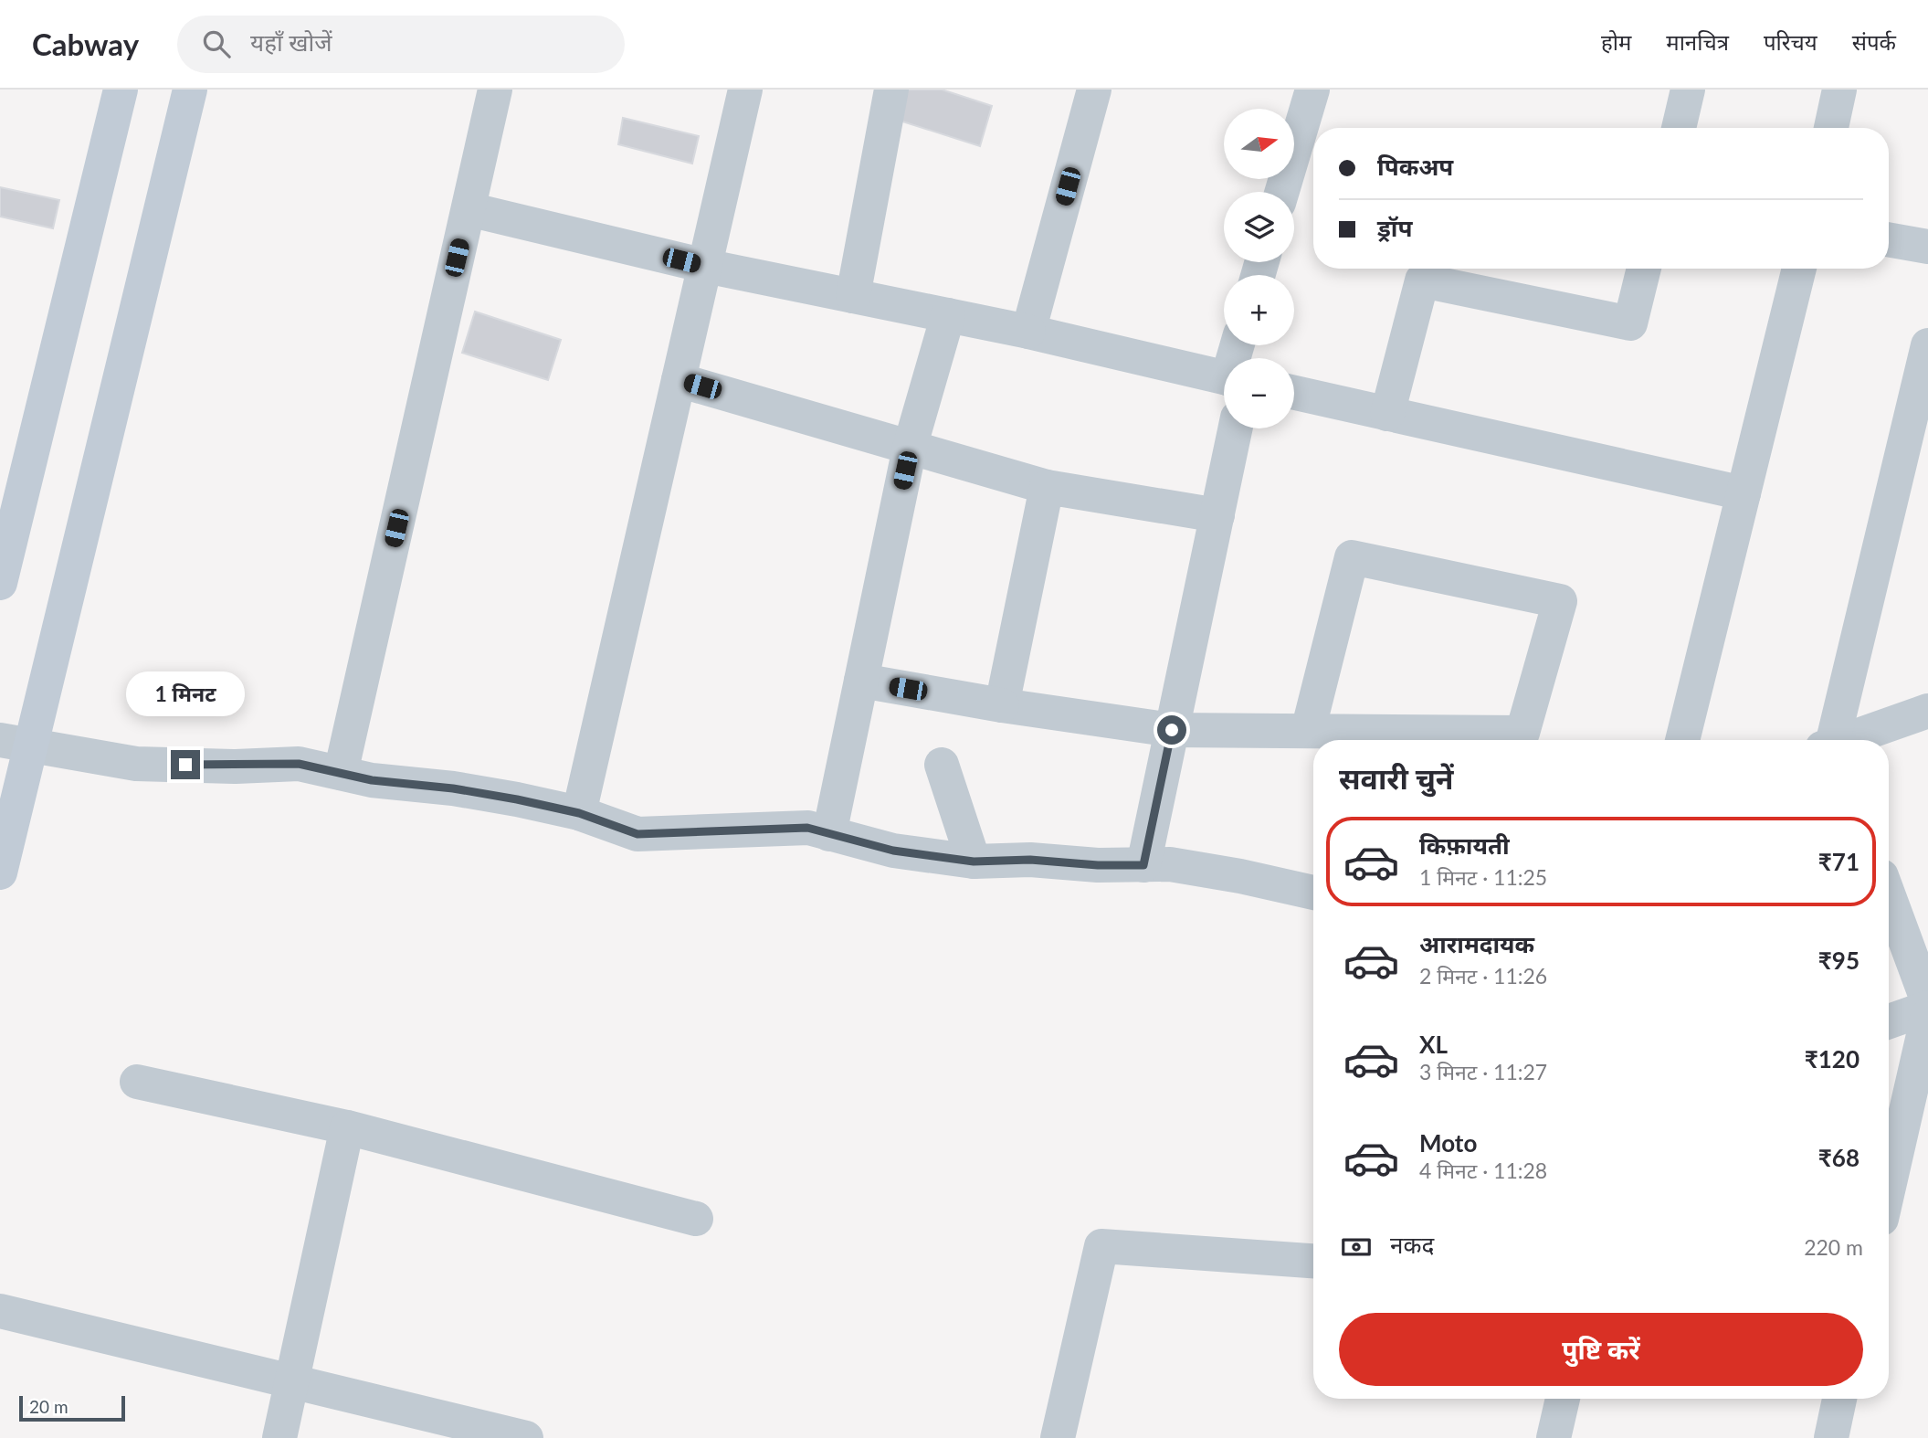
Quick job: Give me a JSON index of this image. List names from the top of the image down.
{
  "scale_bar": "20 m",
  "north": "right",
  "page": {
    "header": "Cabway",
    "search": "यहाँ खोजें",
    "nav": [
      "होम",
      "मानचित्र",
      "परिचय",
      "संपर्क"
    ],
    "map_buttons": ["+", "−"],
    "banner": ["पिकअप", "ड्रॉप"],
    "bubble": "1 मिनट",
    "heading": "सवारी चुनें",
    "list": [
      {
        "name": "किफ़ायती",
        "note": "1 मिनट · 11:25",
        "value": "₹71"
      },
      {
        "name": "आरामदायक",
        "note": "2 मिनट · 11:26",
        "value": "₹95"
      },
      {
        "name": "XL",
        "note": "3 मिनट · 11:27",
        "value": "₹120"
      },
      {
        "name": "Moto",
        "note": "4 मिनट · 11:28",
        "value": "₹68"
      }
    ],
    "pay": ["नकद", "220 m"],
    "buttons": "पुष्टि करें",
    "scale": "20 m"
  }
}
